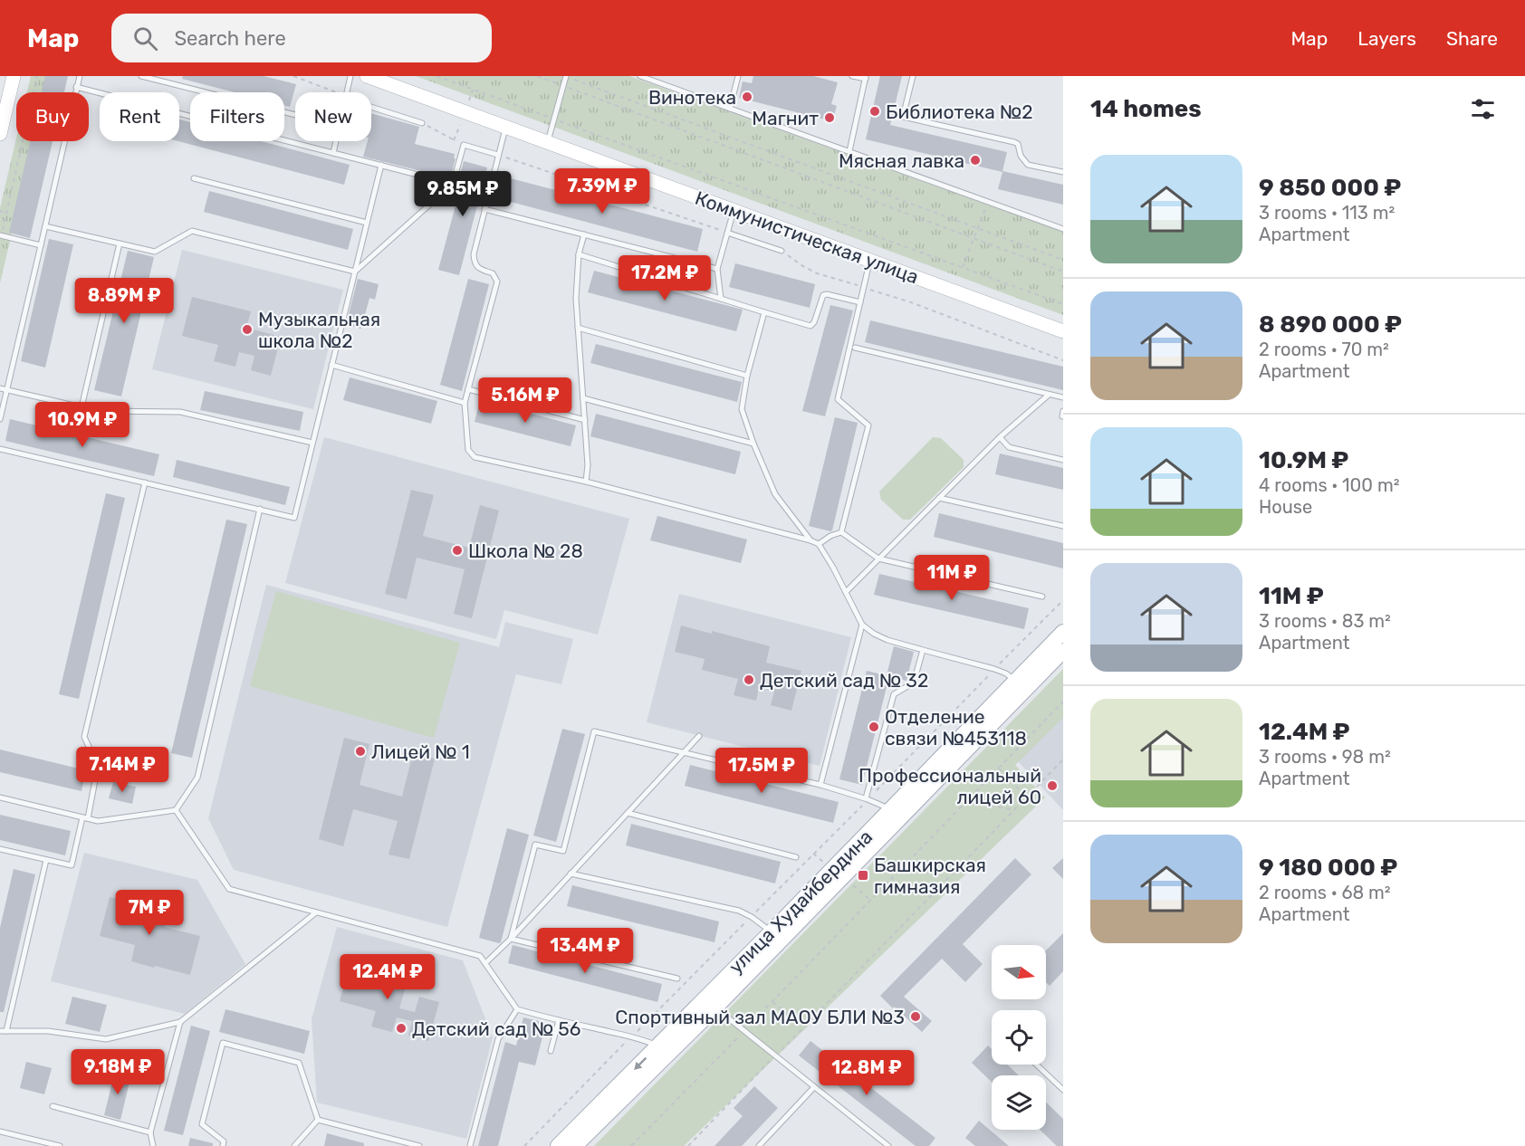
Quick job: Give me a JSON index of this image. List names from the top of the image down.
{
  "streets": {
    "main road": ["Коммунистическая улица", "улица Худайбердина"]
  },
  "places": {
    "other": [
      "Винотека",
      "Библиотека №2",
      "Магнит",
      "Мясная лавка",
      "Музыкальная школа №2",
      "Школа № 28",
      "Детский сад № 32",
      "Отделение связи №453118",
      "Лицей № 1",
      "Профессиональный лицей 60",
      "Спортивный зал МАОУ БЛИ №3",
      "Детский сад № 56"
    ],
    "transit": ["Башкирская гимназия"]
  },
  "north": "right",
  "page": {
    "header": "Map",
    "search": "Search here",
    "nav": ["Map", "Layers", "Share"],
    "heading": "14 homes",
    "chip": [
      "Buy",
      "Rent",
      "Filters",
      "New"
    ],
    "list": [
      {
        "name": "9 850 000 ₽",
        "note": "3 rooms · 113 m² · Apartment"
      },
      {
        "name": "8 890 000 ₽",
        "note": "2 rooms · 70 m² · Apartment"
      },
      {
        "name": "10.9M ₽",
        "note": "4 rooms · 100 m² · House"
      },
      {
        "name": "11M ₽",
        "note": "3 rooms · 83 m² · Apartment"
      },
      {
        "name": "12.4M ₽",
        "note": "3 rooms · 98 m² · Apartment"
      },
      {
        "name": "9 180 000 ₽",
        "note": "2 rooms · 68 m² · Apartment"
      }
    ],
    "price": [
      "7.39M ₽",
      "9.85M ₽",
      "17.2M ₽",
      "8.89M ₽",
      "5.16M ₽",
      "10.9M ₽",
      "11M ₽",
      "7.14M ₽",
      "17.5M ₽",
      "7M ₽",
      "13.4M ₽",
      "12.4M ₽",
      "9.18M ₽",
      "12.8M ₽"
    ]
  }
}
